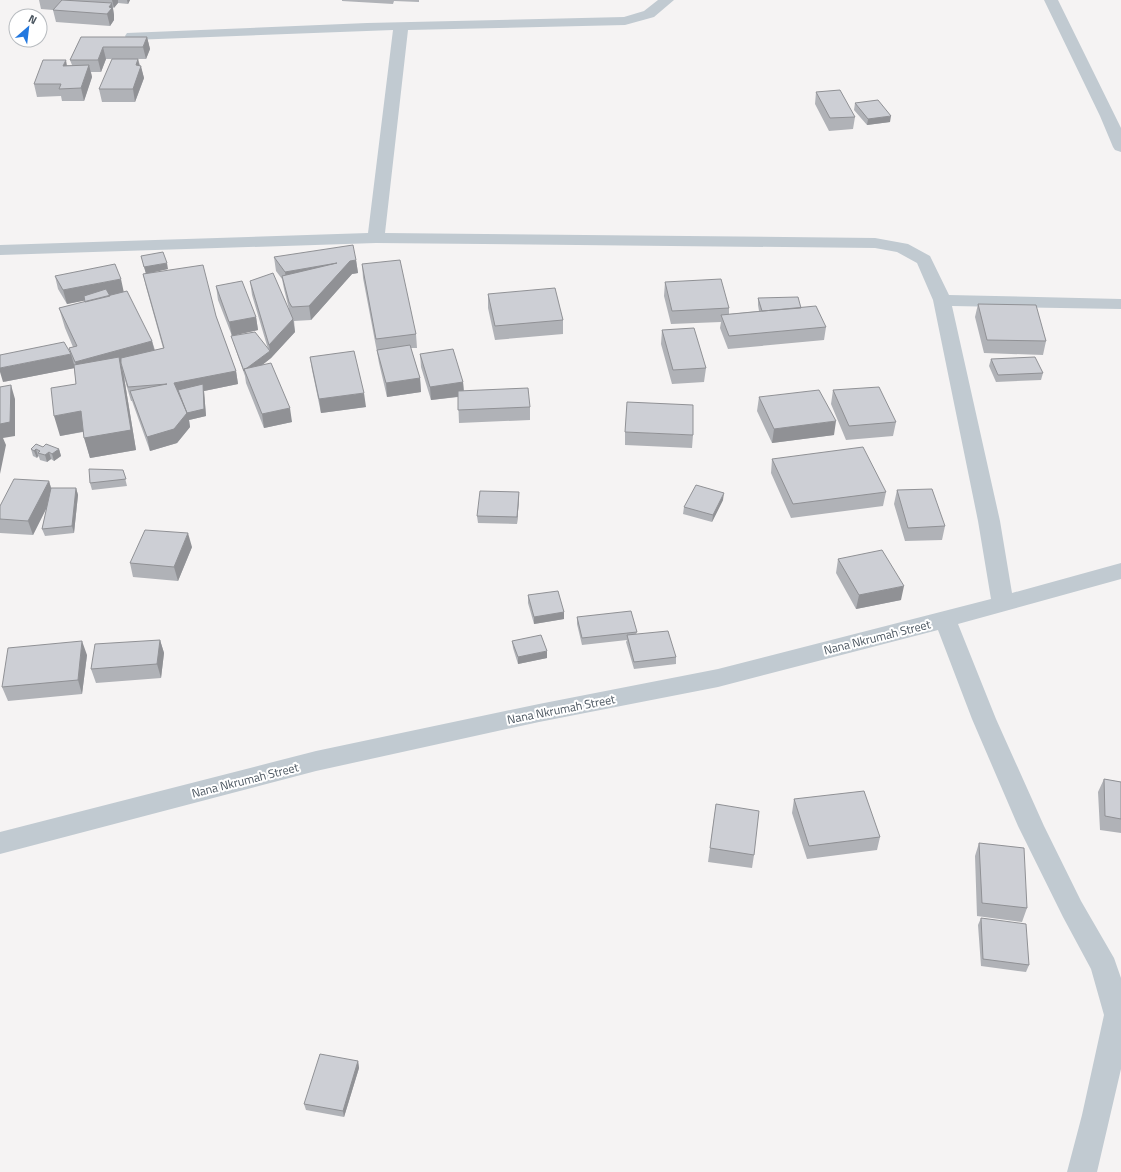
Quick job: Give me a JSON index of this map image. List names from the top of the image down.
{
  "streets": {
    "street": ["Nana Nkrumah Street"]
  },
  "north": "top right"
}
